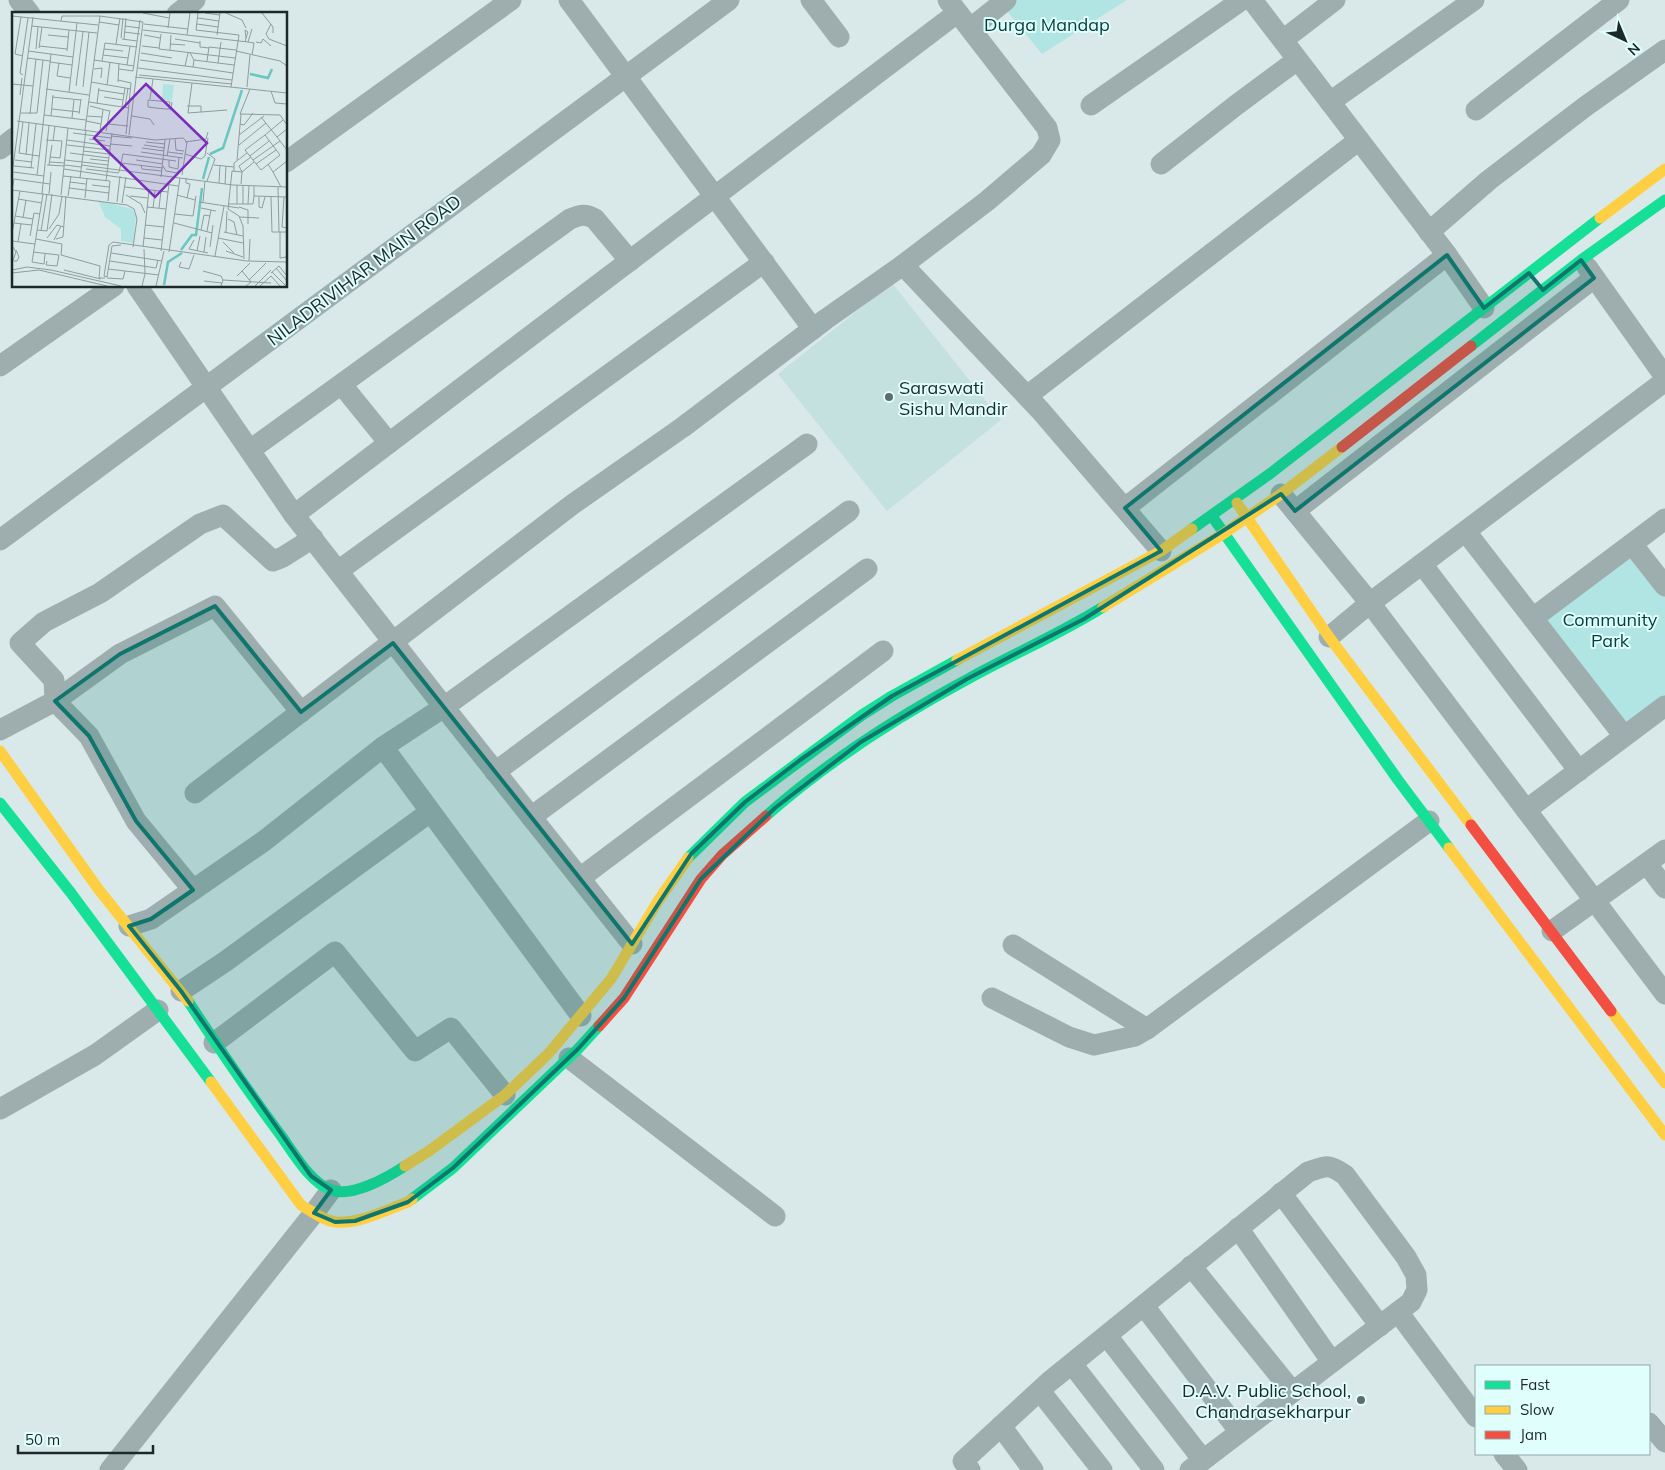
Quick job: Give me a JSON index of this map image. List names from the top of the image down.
{
  "streets": {
    "street": ["NILADRIVIHAR MAIN ROAD"]
  },
  "parks": ["Durga Mandap", "Community Park"],
  "places": ["Saraswati Sishu Mandir", "D.A.V. Public School, Chandrasekharpur"],
  "legend": ["Fast", "Slow", "Jam"],
  "scale_bar": "50 m",
  "north": "bottom right"
}
